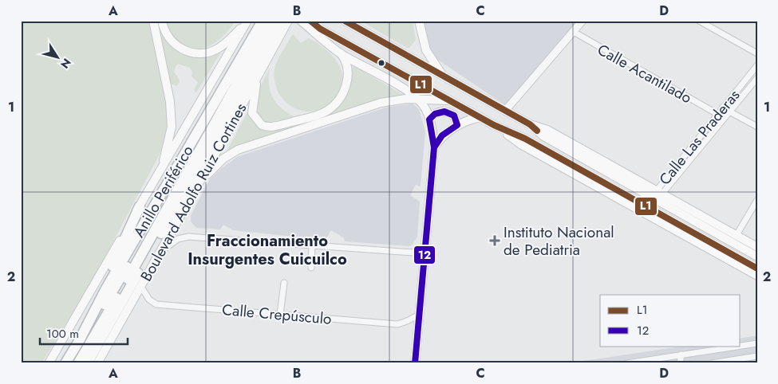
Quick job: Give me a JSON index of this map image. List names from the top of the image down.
{
  "streets": {
    "highway": ["Anillo Periférico"],
    "main road": ["Boulevard Adolfo Ruiz Cortines"],
    "street": ["Calle Acantilado", "Calle Las Praderas", "Calle Crepúsculo"]
  },
  "crossings": [
    ["Calle Acantilado", "Calle Las Praderas"],
    ["Anillo Periférico", "Boulevard Adolfo Ruiz Cortines"],
    ["Boulevard Adolfo Ruiz Cortines", "Calle Crepúsculo"]
  ],
  "districts": ["Fraccionamiento Insurgentes Cuicuilco"],
  "places": {
    "health": ["Instituto Nacional de Pediatria"]
  },
  "lines": ["transit line L1", "transit line 12"],
  "legend": ["L1", "12"],
  "scale_bar": "100 m",
  "north": "bottom right",
  "grid": {
    "columns": [
      "A",
      "B",
      "C",
      "D"
    ],
    "rows": ["1", "2"]
  }
}
